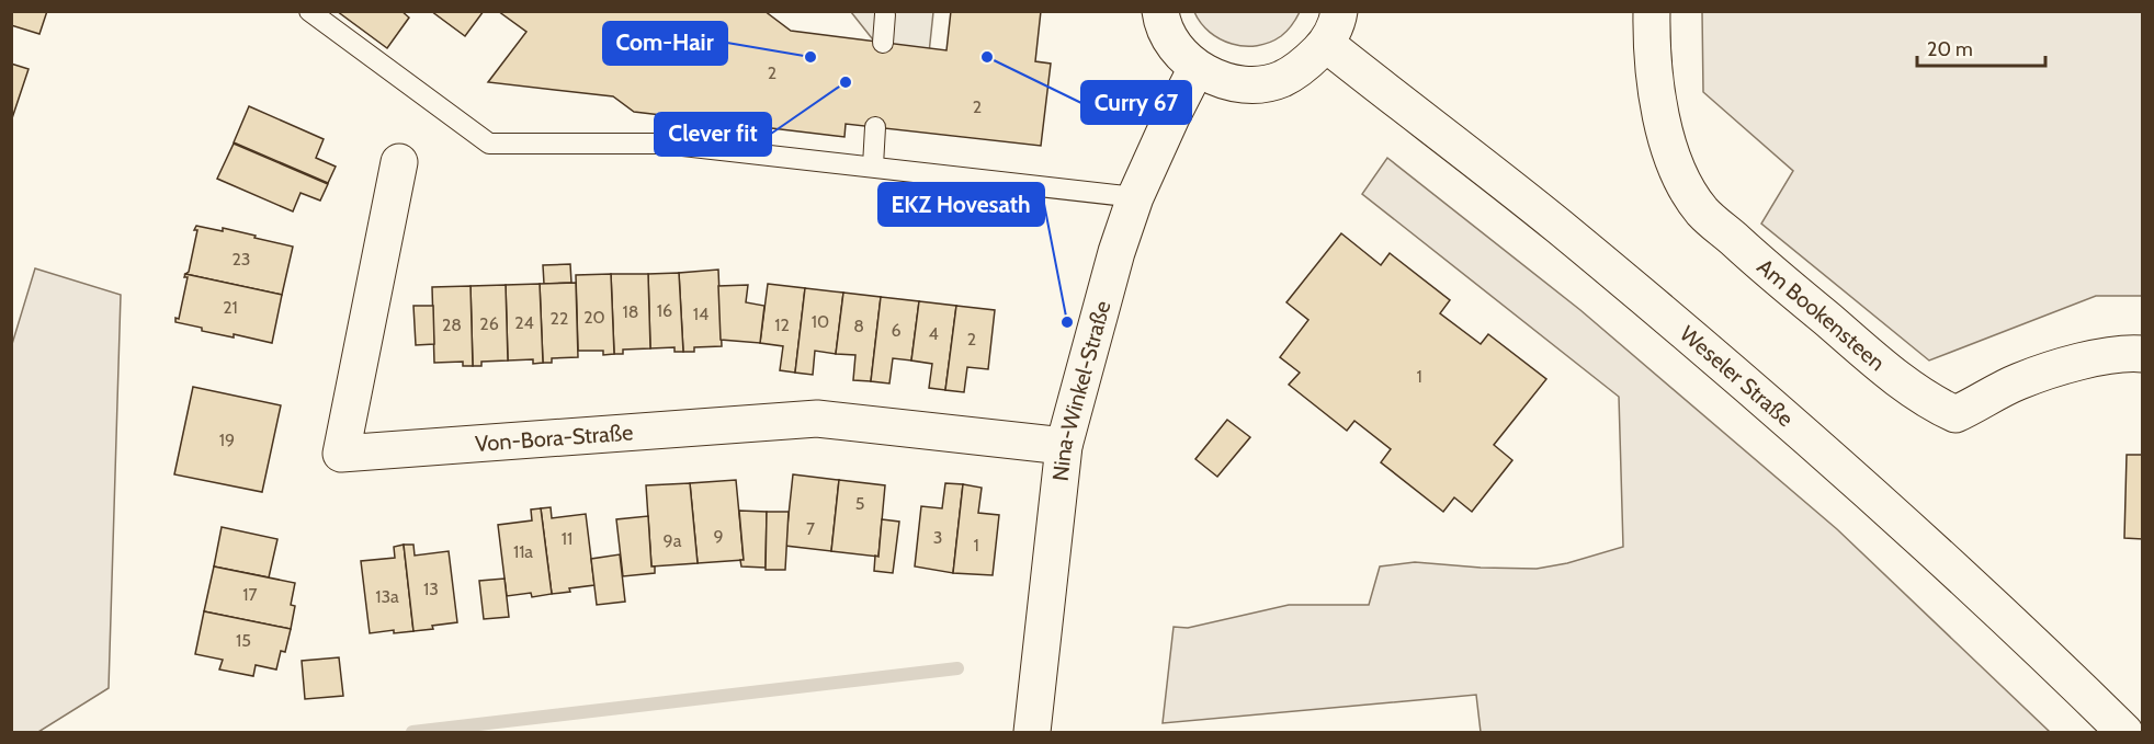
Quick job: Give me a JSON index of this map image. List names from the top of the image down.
{
  "streets": {
    "street": [
      "Am Bookensteen",
      "Weseler Straße",
      "Nina-Winkel-Straße",
      "Von-Bora-Straße"
    ]
  },
  "crossings": [
    ["Nina-Winkel-Straße", "Von-Bora-Straße"]
  ],
  "places": [
    "Com-Hair",
    "Curry 67",
    "Clever fit",
    "EKZ Hovesath"
  ],
  "house_numbers": [
    "2",
    "2",
    "23",
    "21",
    "16",
    "18",
    "14",
    "20",
    "22",
    "10",
    "24",
    "26",
    "28",
    "12",
    "8",
    "6",
    "4",
    "2",
    "1",
    "19",
    "5",
    "7",
    "9",
    "3",
    "11",
    "9a",
    "1",
    "11a",
    "13",
    "17",
    "13a",
    "15"
  ],
  "scale_bar": "20 m"
}
